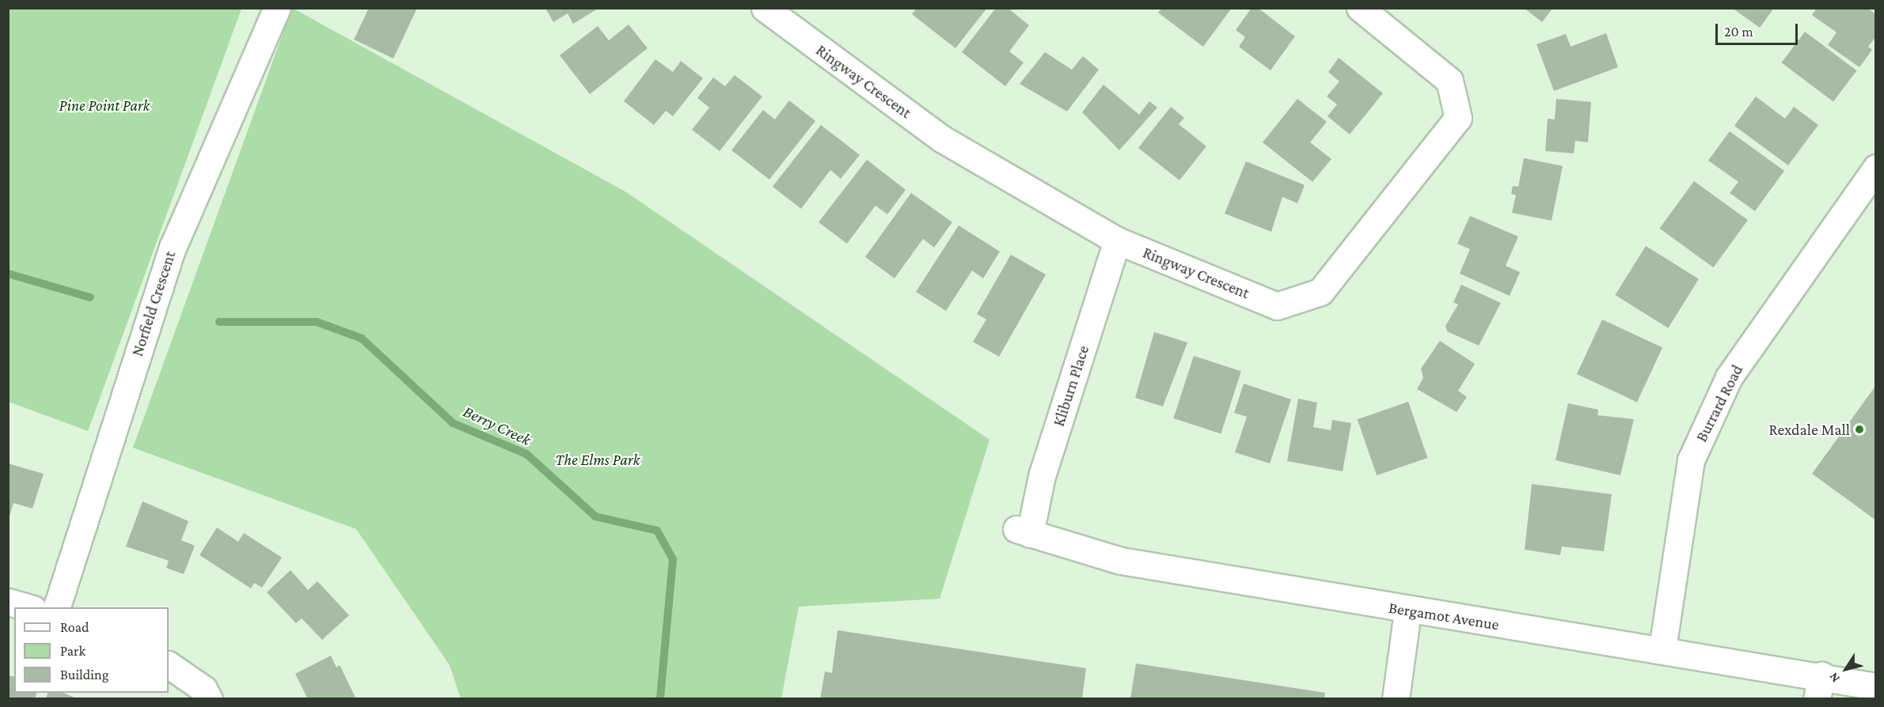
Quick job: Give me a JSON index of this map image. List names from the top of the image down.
{
  "streets": {
    "street": [
      "Ringway Crescent",
      "Norfield Crescent",
      "Kliburn Place",
      "Burrard Road",
      "Bergamot Avenue"
    ]
  },
  "crossings": [
    ["Ringway Crescent", "Kliburn Place"],
    ["Kliburn Place", "Bergamot Avenue"],
    ["Burrard Road", "Bergamot Avenue"]
  ],
  "water": ["Berry Creek"],
  "parks": ["Pine Point Park", "The Elms Park"],
  "places": ["Rexdale Mall"],
  "legend": ["Road", "Park", "Building"],
  "scale_bar": "20 m",
  "north": "bottom left"
}
